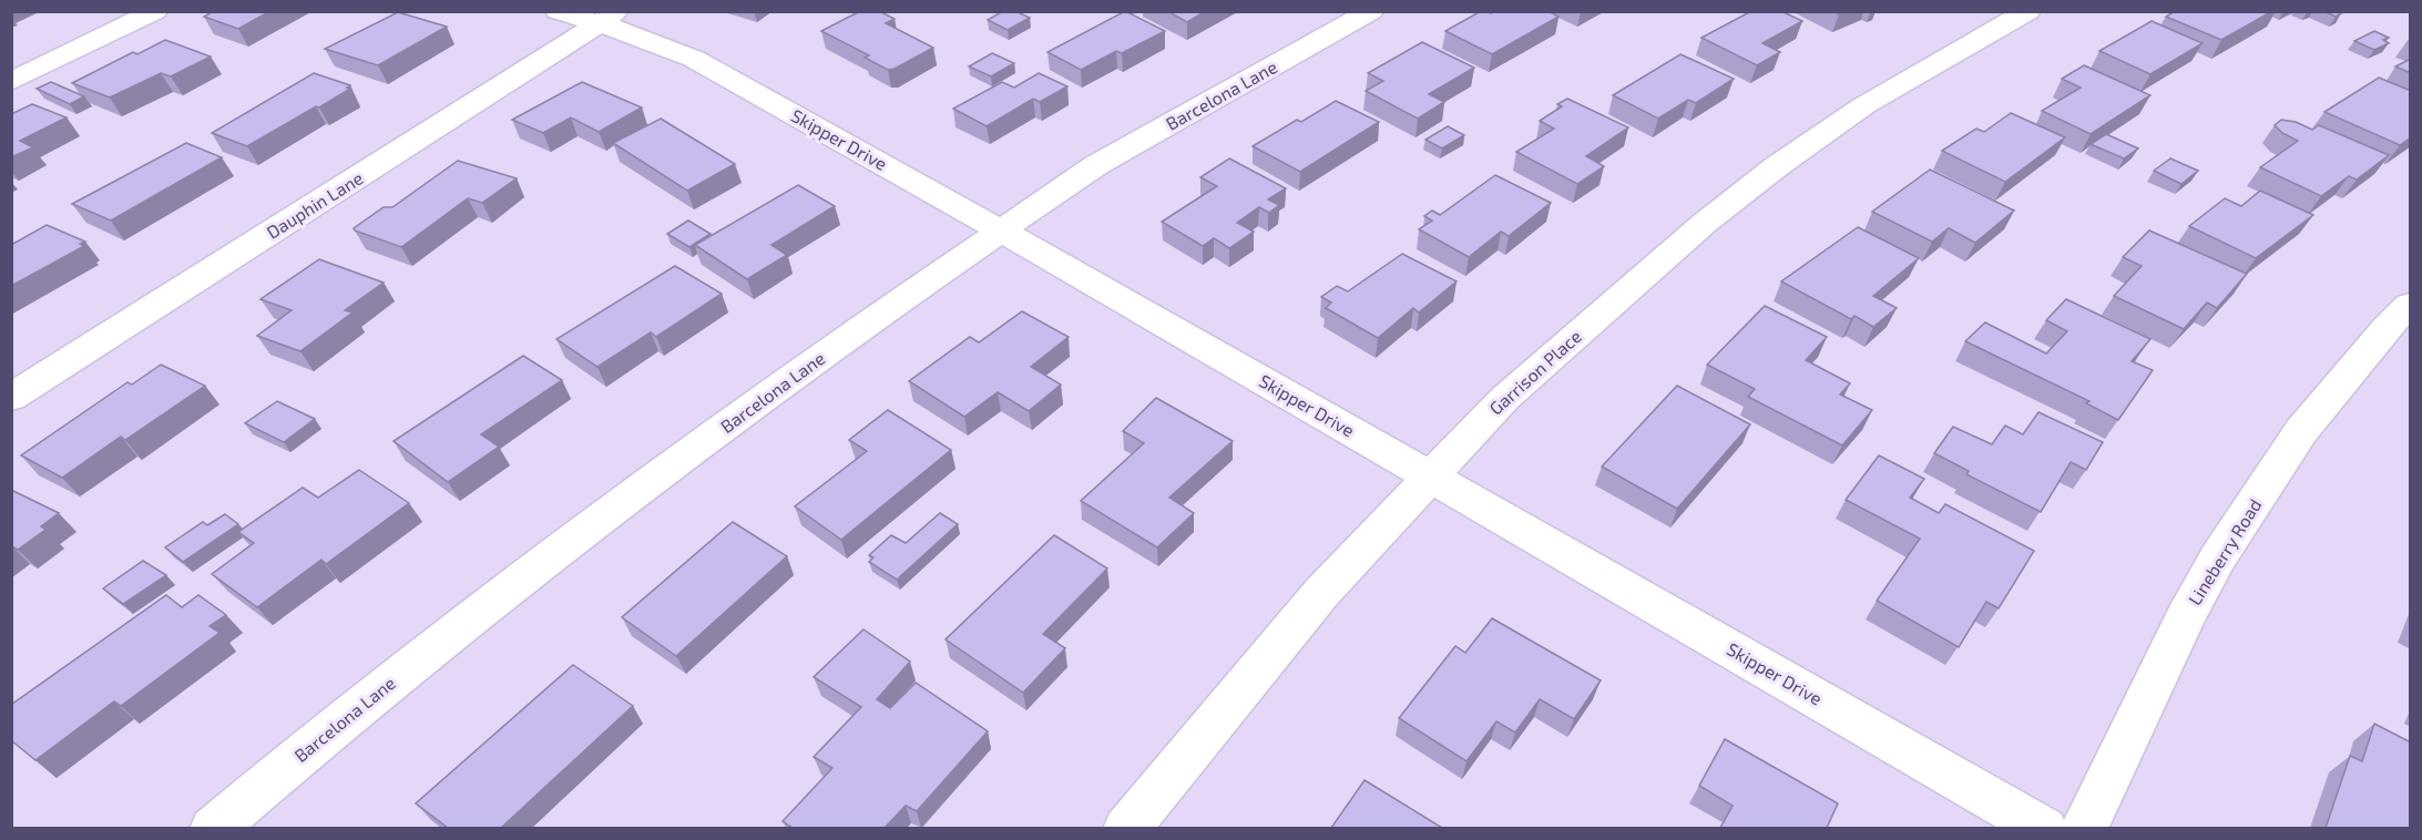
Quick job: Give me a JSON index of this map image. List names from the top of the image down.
{
  "streets": {
    "street": [
      "Barcelona Lane",
      "Skipper Drive",
      "Dauphin Lane",
      "Garrison Place",
      "Lineberry Road"
    ]
  },
  "crossings": [
    ["Barcelona Lane", "Skipper Drive"],
    ["Skipper Drive", "Dauphin Lane"],
    ["Skipper Drive", "Garrison Place"]
  ]
}
